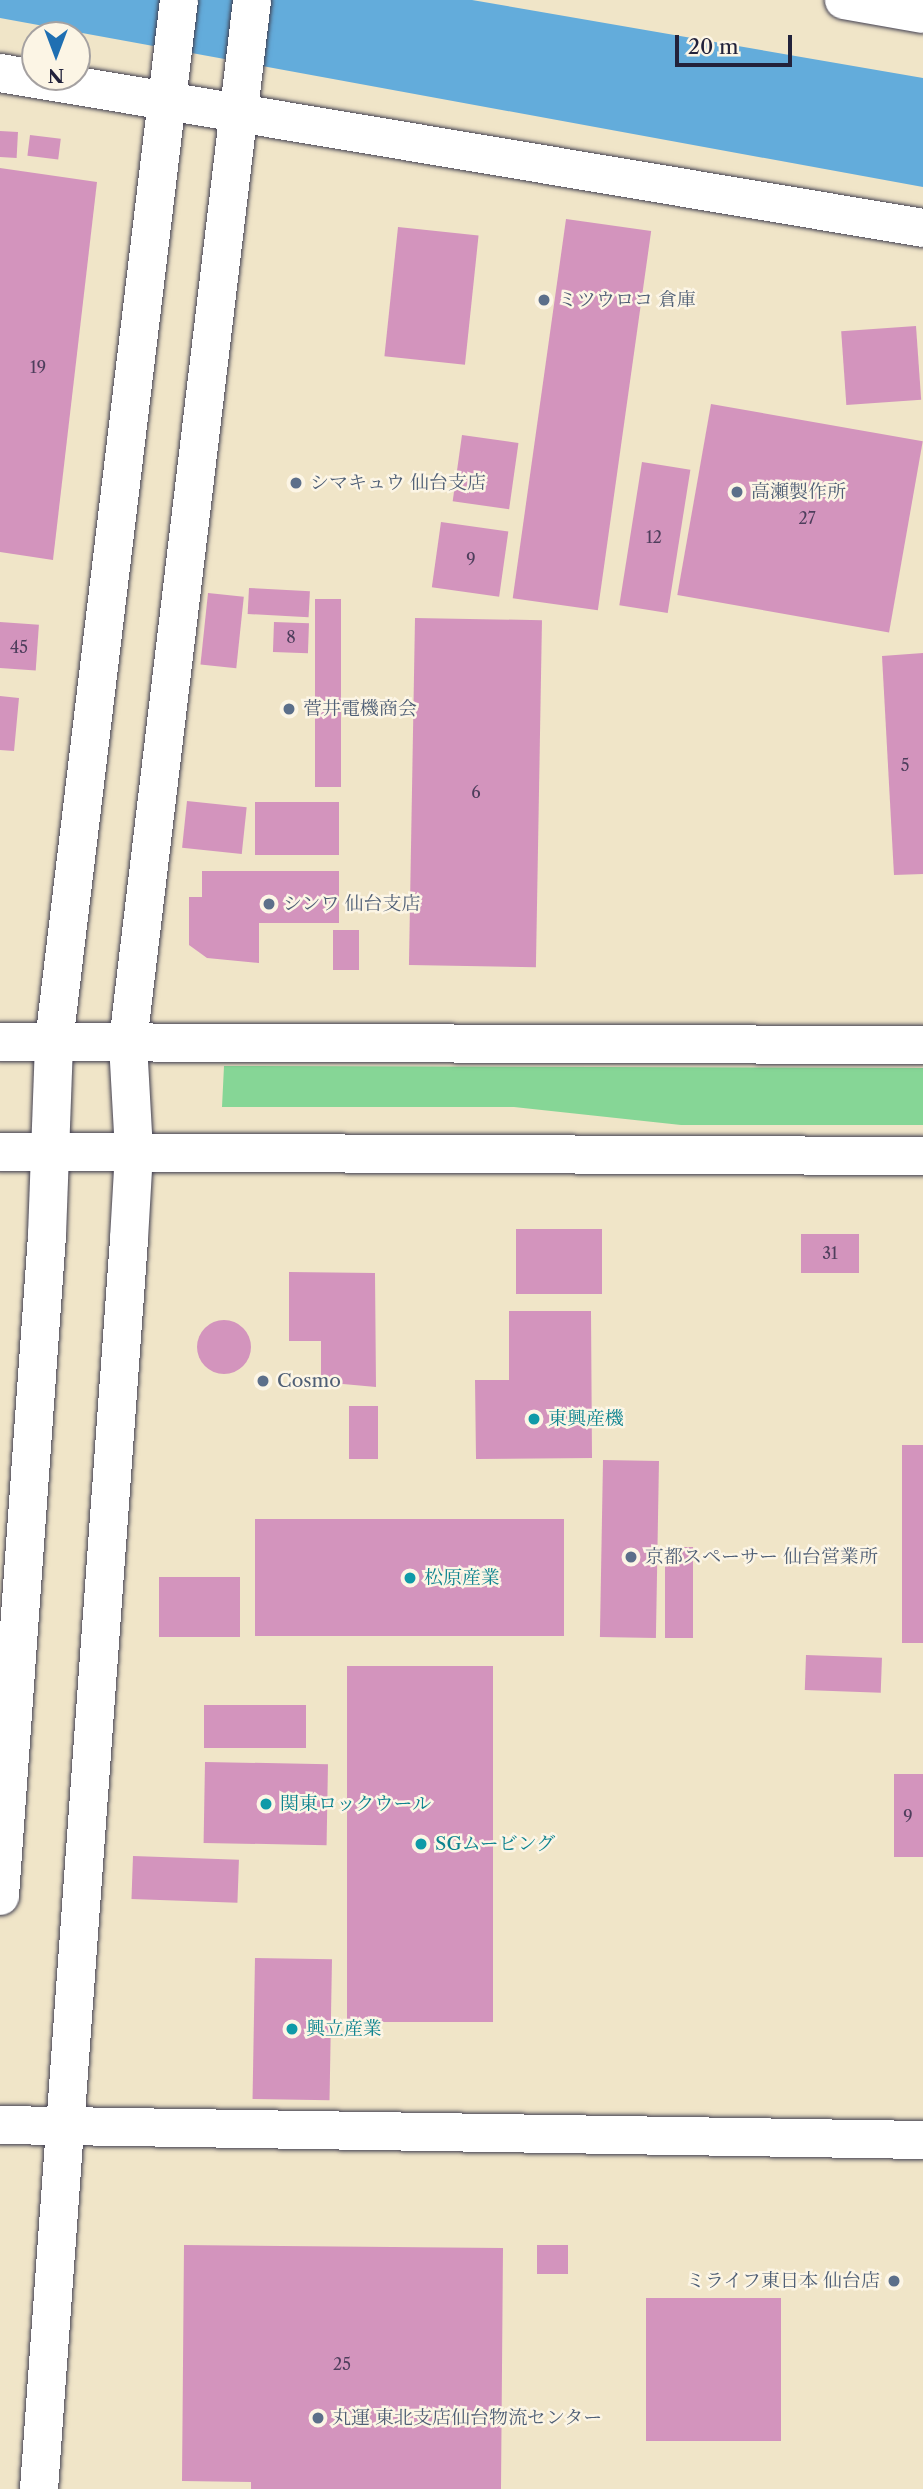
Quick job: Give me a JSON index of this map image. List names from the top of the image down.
{
  "places": [
    "ミツウロコ 倉庫",
    "シマキュウ 仙台支店",
    "高瀬製作所",
    "菅井電機商会",
    "シンワ 仙台支店",
    "Cosmo",
    "東興産機",
    "京都スペーサー 仙台営業所",
    "松原産業",
    "関東ロックウール",
    "SGムービング",
    "興立産業",
    "ミライフ東日本 仙台店",
    "丸運 東北支店仙台物流センター"
  ],
  "house_numbers": [
    "19",
    "27",
    "12",
    "9",
    "8",
    "45",
    "5",
    "6",
    "31",
    "9",
    "25"
  ],
  "scale_bar": "20 m",
  "north": "bottom"
}
